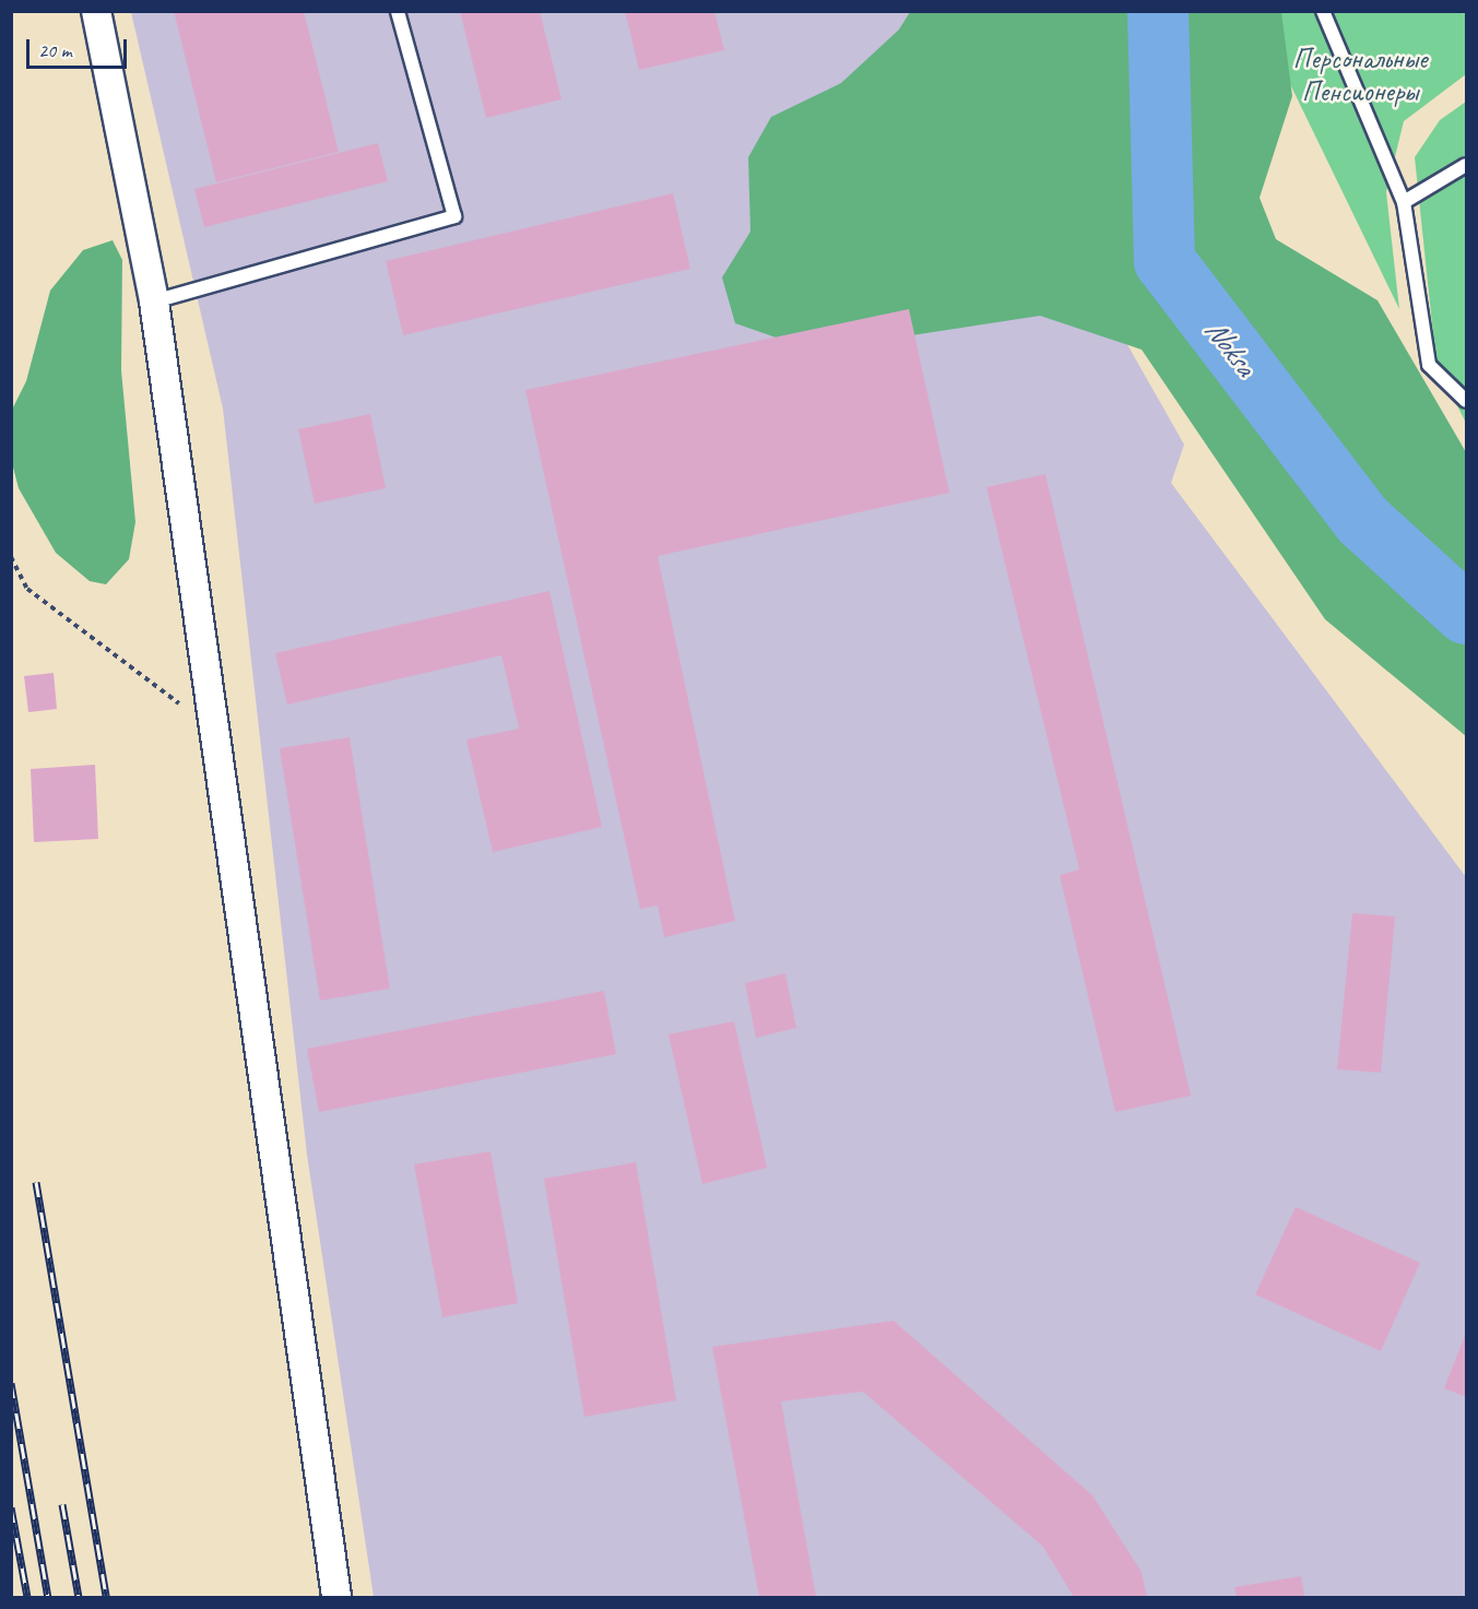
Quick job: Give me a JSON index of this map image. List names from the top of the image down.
{
  "water": ["Noksa"],
  "parks": ["Персональные Пенсионеры"],
  "scale_bar": "20 m"
}
